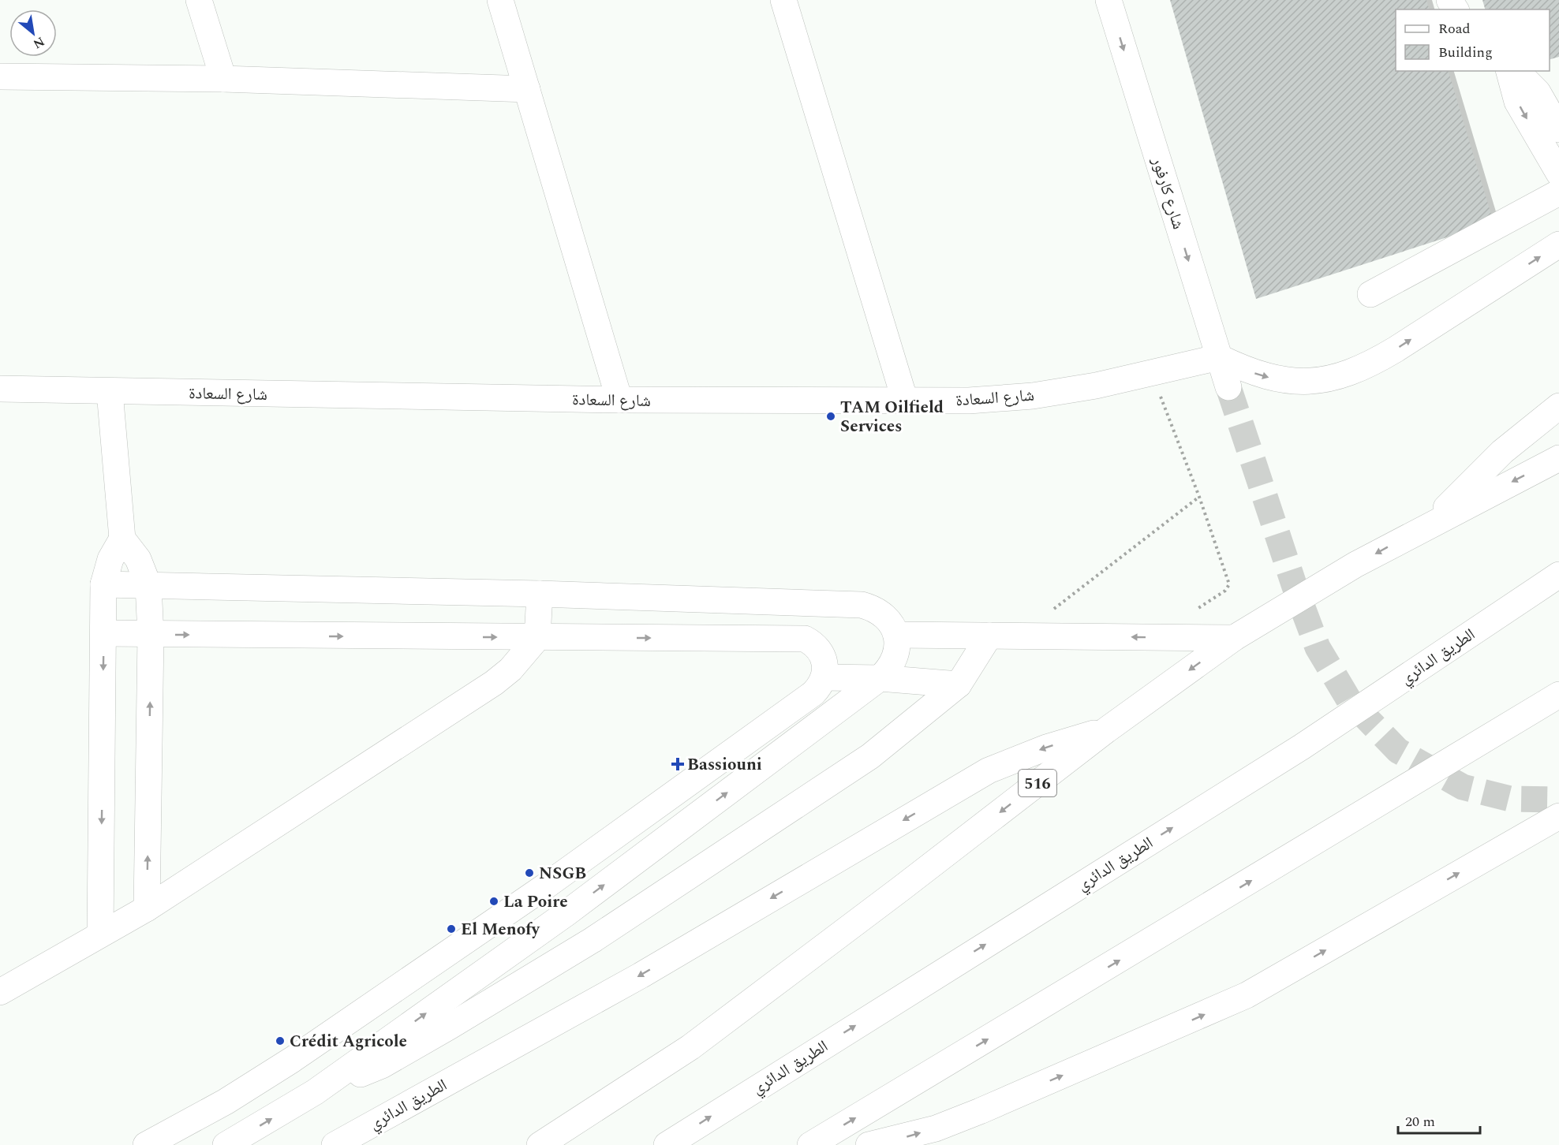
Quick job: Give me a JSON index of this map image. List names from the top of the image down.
{
  "streets": {
    "main road": [
      "شارع كارفور",
      "شارع السعادة",
      "الطريق الدائري",
      "516"
    ]
  },
  "crossings": [
    ["شارع كارفور", "شارع السعادة"]
  ],
  "one_way": ["شارع كارفور"],
  "places": {
    "other": [
      "TAM Oilfield Services",
      "NSGB",
      "La Poire",
      "El Menofy",
      "Crédit Agricole"
    ],
    "health": ["Bassiouni"]
  },
  "legend": ["Road", "Building"],
  "scale_bar": "20 m",
  "north": "bottom right"
}
